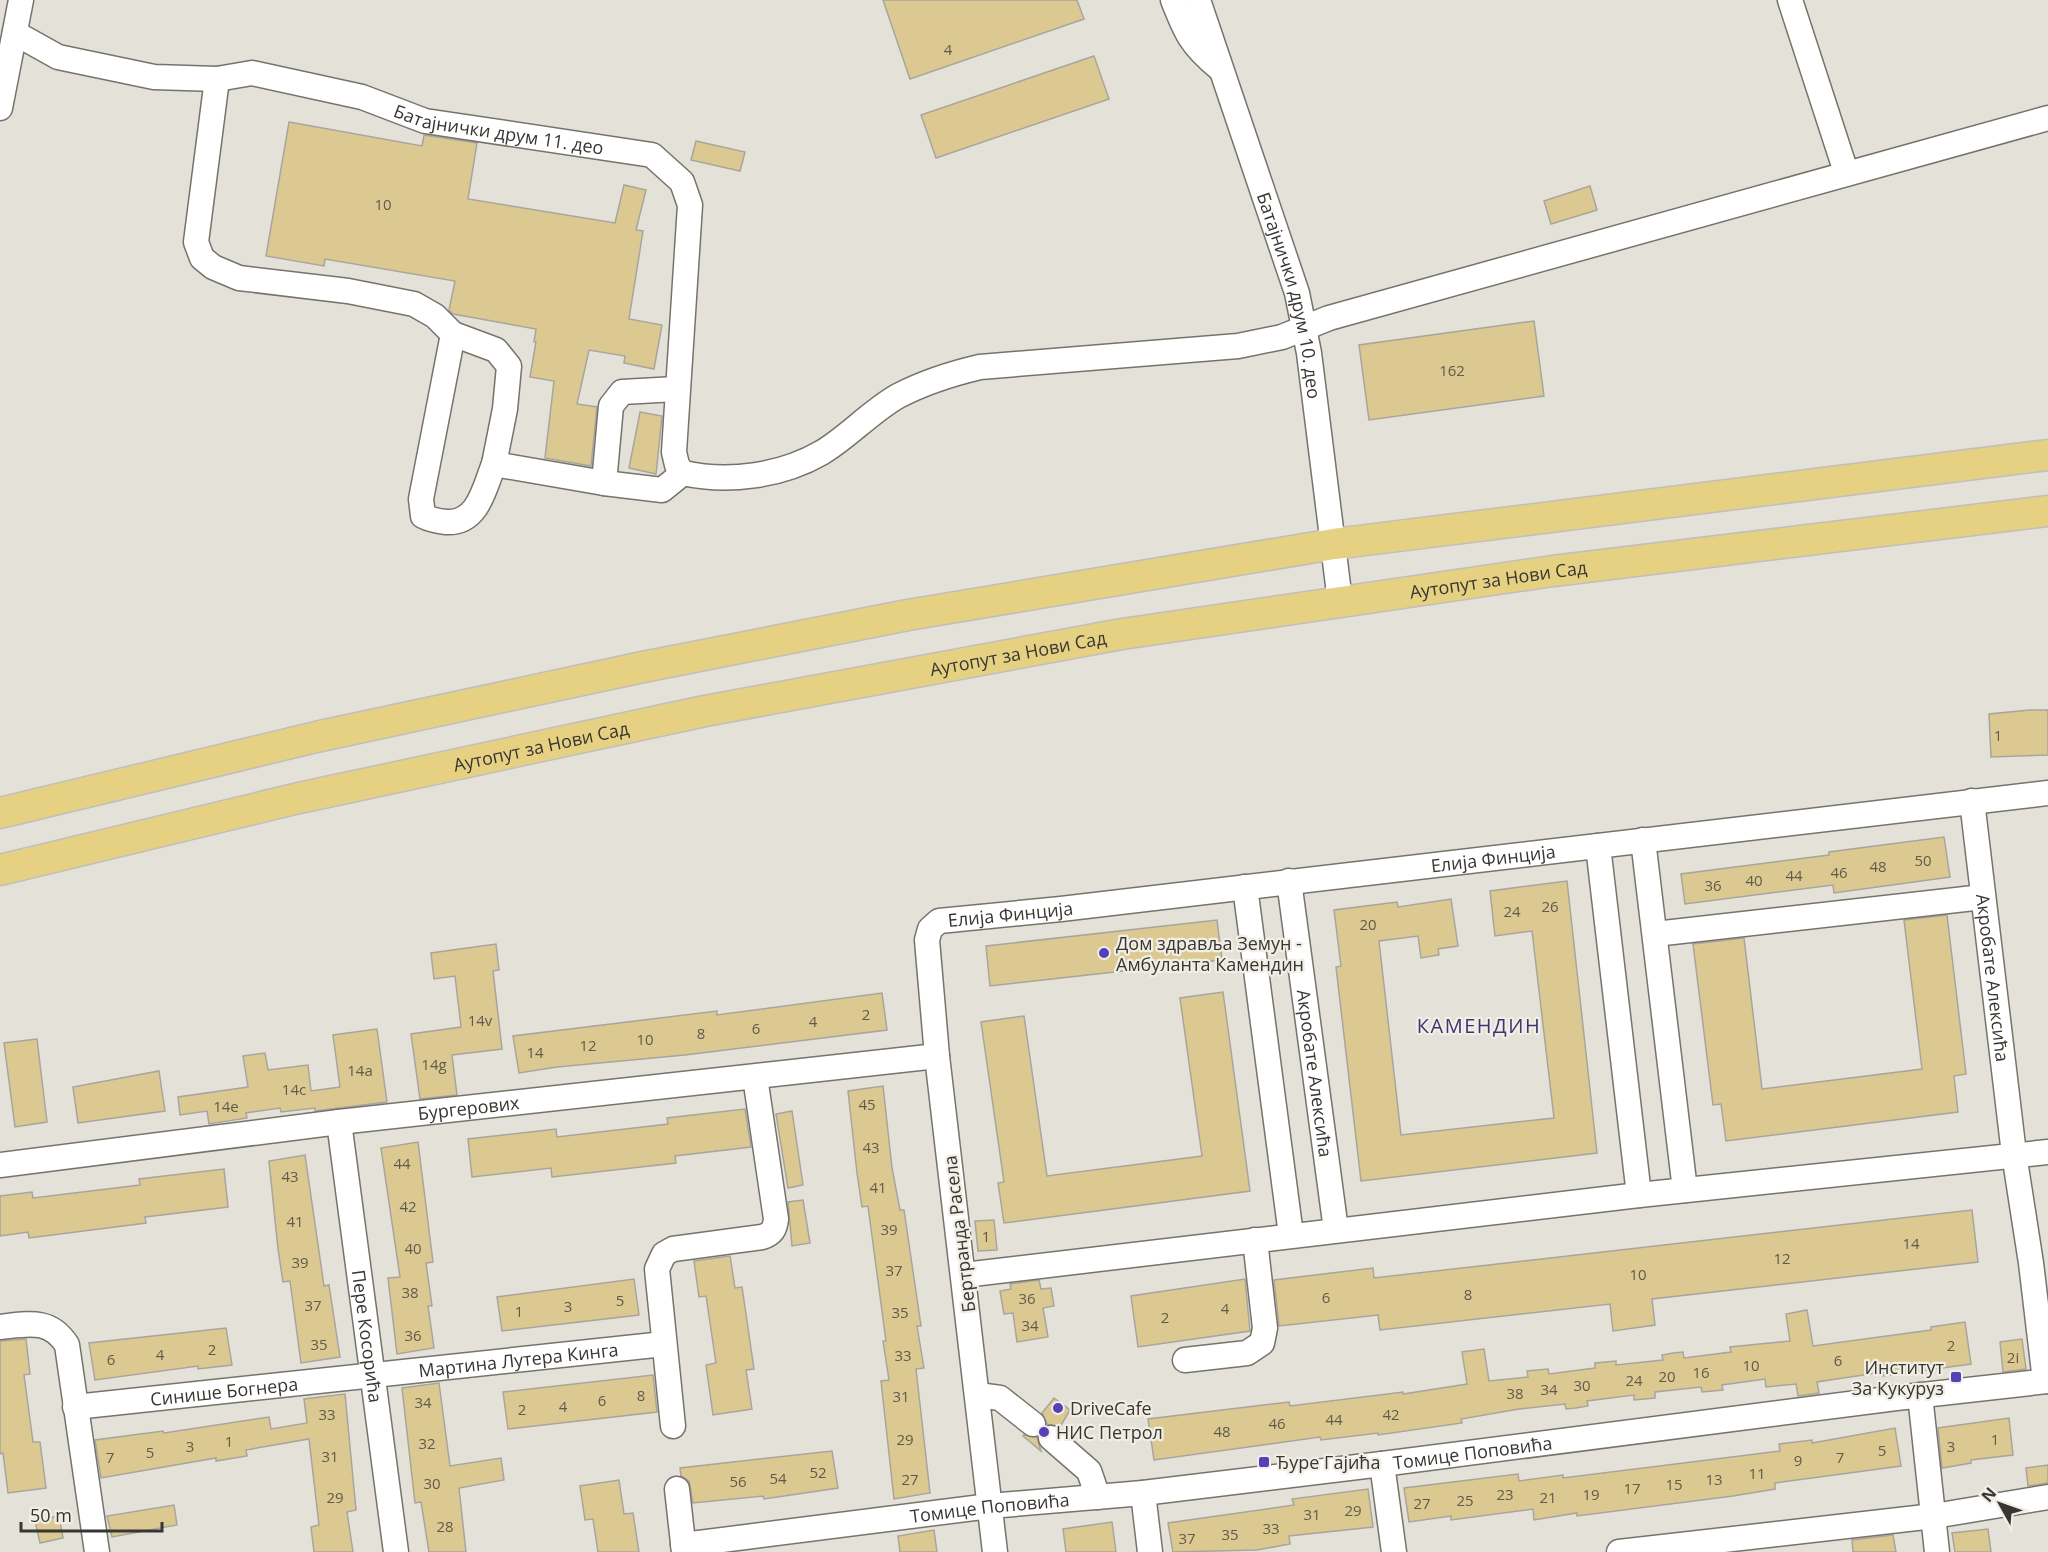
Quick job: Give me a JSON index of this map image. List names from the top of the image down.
{
  "streets": {
    "main road": ["Аутопут за Нови Сад"],
    "street": [
      "Батајнички друм 11. део",
      "Батајнички друм 10. део",
      "Елија Финција",
      "Акробате Алексића",
      "Бургерових",
      "Бертранда Расела",
      "Пере Косорића",
      "Мартина Лутера Кинга",
      "Синише Богнера",
      "Томице Поповића"
    ]
  },
  "crossings": [
    ["Батајнички друм 10. део", "Аутопут за Нови Сад"],
    ["Елија Финција", "Акробате Алексића"],
    ["Елија Финција", "Бертранда Расела"],
    ["Акробате Алексића", "Томице Поповића"],
    ["Бургерових", "Бертранда Расела"],
    ["Бургерових", "Пере Косорића"],
    ["Бертранда Расела", "Томице Поповића"],
    ["Пере Косорића", "Мартина Лутера Кинга"],
    ["Пере Косорића", "Синише Богнера"],
    ["Мартина Лутера Кинга", "Синише Богнера"]
  ],
  "districts": ["КАМЕНДИН"],
  "places": {
    "other": ["Дом здравља Земун - Амбуланта Камендин", "DriveCafe", "НИС Петрол"],
    "transit": ["Институт За Кукуруз", "Ђуре Гајића"]
  },
  "house_numbers": [
    "4",
    "10",
    "162",
    "1",
    "50",
    "48",
    "46",
    "44",
    "40",
    "36",
    "26",
    "24",
    "20",
    "2",
    "14v",
    "4",
    "6",
    "8",
    "10",
    "12",
    "14",
    "14g",
    "14a",
    "14c",
    "45",
    "14e",
    "43",
    "44",
    "43",
    "41",
    "42",
    "41",
    "39",
    "1",
    "14",
    "40",
    "12",
    "39",
    "37",
    "10",
    "38",
    "8",
    "6",
    "36",
    "5",
    "37",
    "3",
    "4",
    "1",
    "35",
    "2",
    "34",
    "36",
    "35",
    "2",
    "2",
    "4",
    "33",
    "2i",
    "6",
    "6",
    "10",
    "16",
    "20",
    "24",
    "30",
    "34",
    "38",
    "8",
    "31",
    "6",
    "34",
    "4",
    "2",
    "33",
    "42",
    "44",
    "46",
    "48",
    "29",
    "1",
    "1",
    "32",
    "3",
    "3",
    "5",
    "5",
    "31",
    "7",
    "7",
    "9",
    "52",
    "11",
    "54",
    "27",
    "13",
    "56",
    "30",
    "15",
    "17",
    "23",
    "19",
    "29",
    "21",
    "25",
    "27",
    "29",
    "31",
    "28",
    "33",
    "35",
    "37"
  ],
  "scale_bar": "50 m",
  "north": "top left"
}
